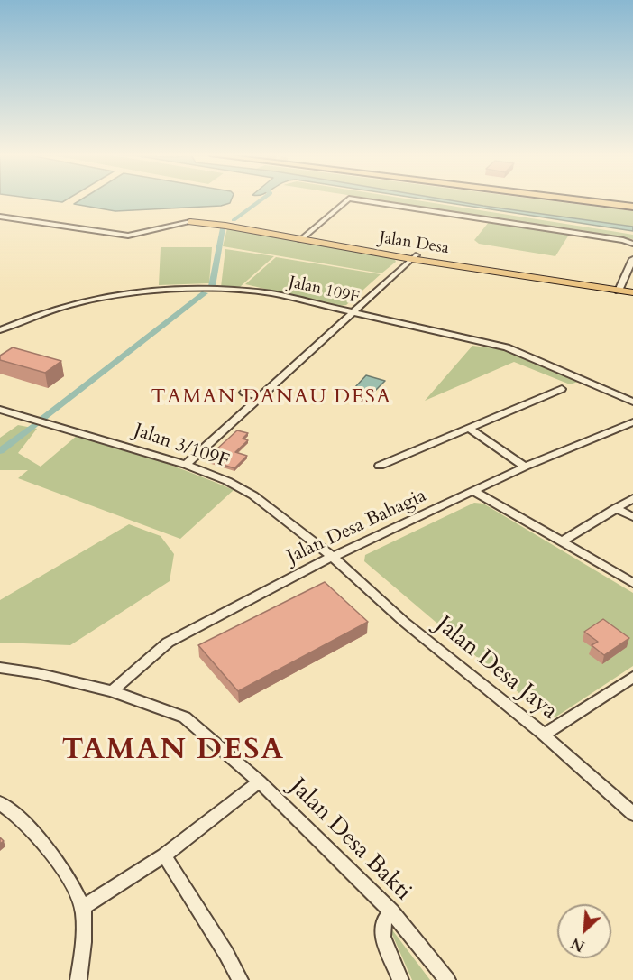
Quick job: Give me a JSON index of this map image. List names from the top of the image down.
{
  "streets": {
    "main road": ["Jalan Desa"],
    "street": [
      "Jalan 109F",
      "Jalan 3/109F",
      "Jalan Desa Bahagia",
      "Jalan Desa Jaya",
      "Jalan Desa Bakti"
    ]
  },
  "crossings": [
    ["Jalan 3/109F", "Jalan Desa Bahagia"],
    ["Jalan 3/109F", "Jalan Desa Jaya"],
    ["Jalan Desa Bahagia", "Jalan Desa Jaya"],
    ["Jalan Desa Bahagia", "Jalan Desa Bakti"]
  ],
  "districts": ["TAMAN DANAU DESA", "TAMAN DESA"],
  "north": "bottom left"
}
